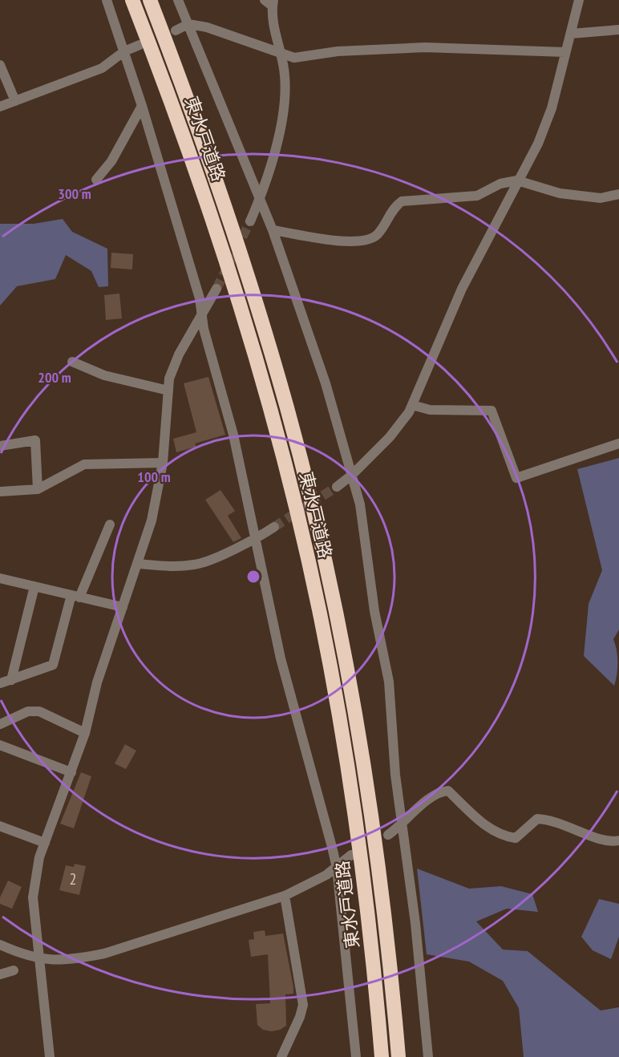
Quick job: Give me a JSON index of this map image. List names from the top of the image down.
{
  "streets": {
    "highway": ["東水戸道路"]
  },
  "house_numbers": ["2"],
  "rings": ["300 m", "200 m", "100 m"]
}
